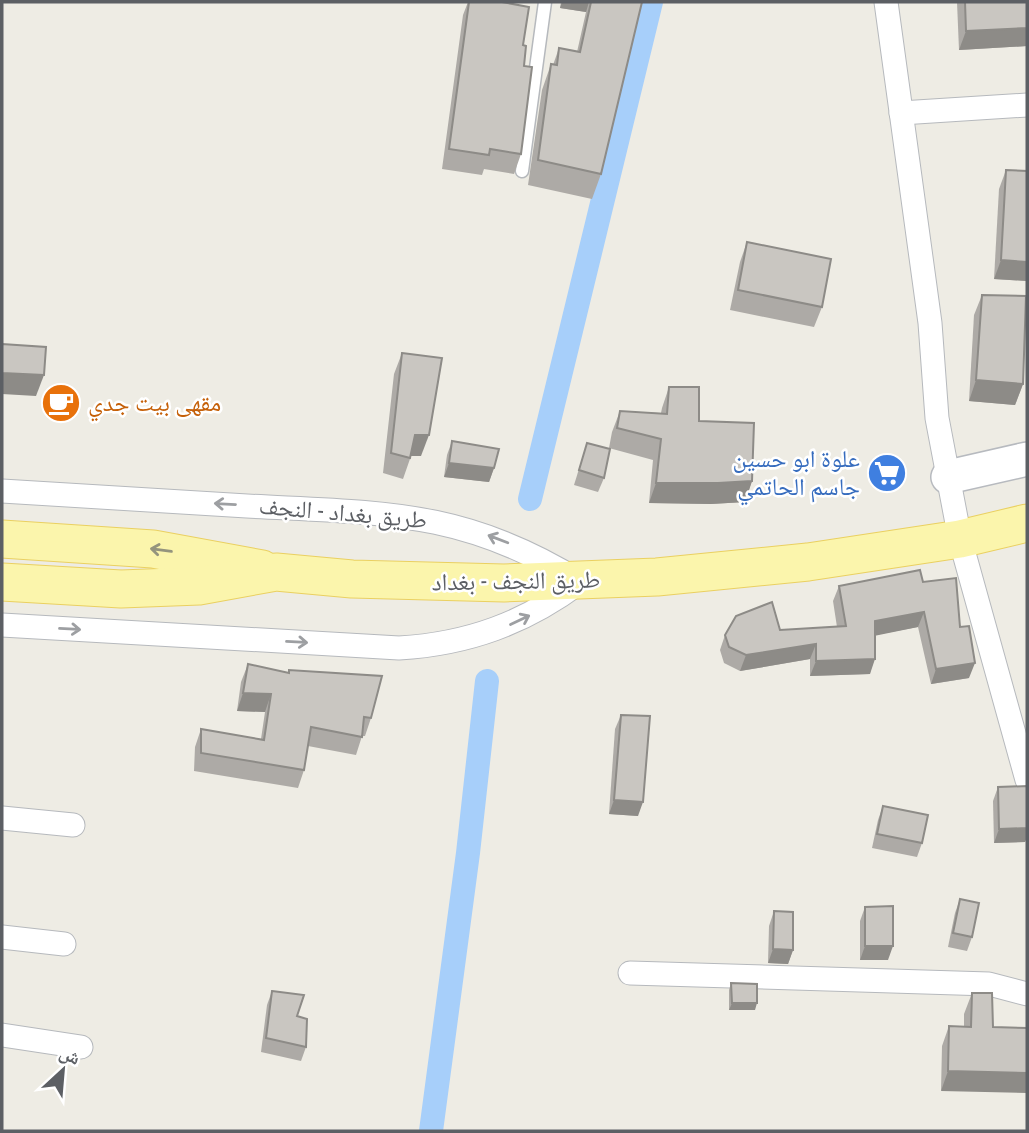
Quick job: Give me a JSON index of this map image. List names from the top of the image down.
{
  "streets": {
    "main road": ["طريق النجف - بغداد"],
    "street": ["طريق بغداد - النجف"]
  },
  "crossings": [
    ["طريق بغداد - النجف", "طريق النجف - بغداد"]
  ],
  "places": {
    "cafe": ["مقهى بيت جدي"],
    "supermarket": ["علوة ابو حسين جاسم الحاتمي"]
  },
  "north": "top right"
}
